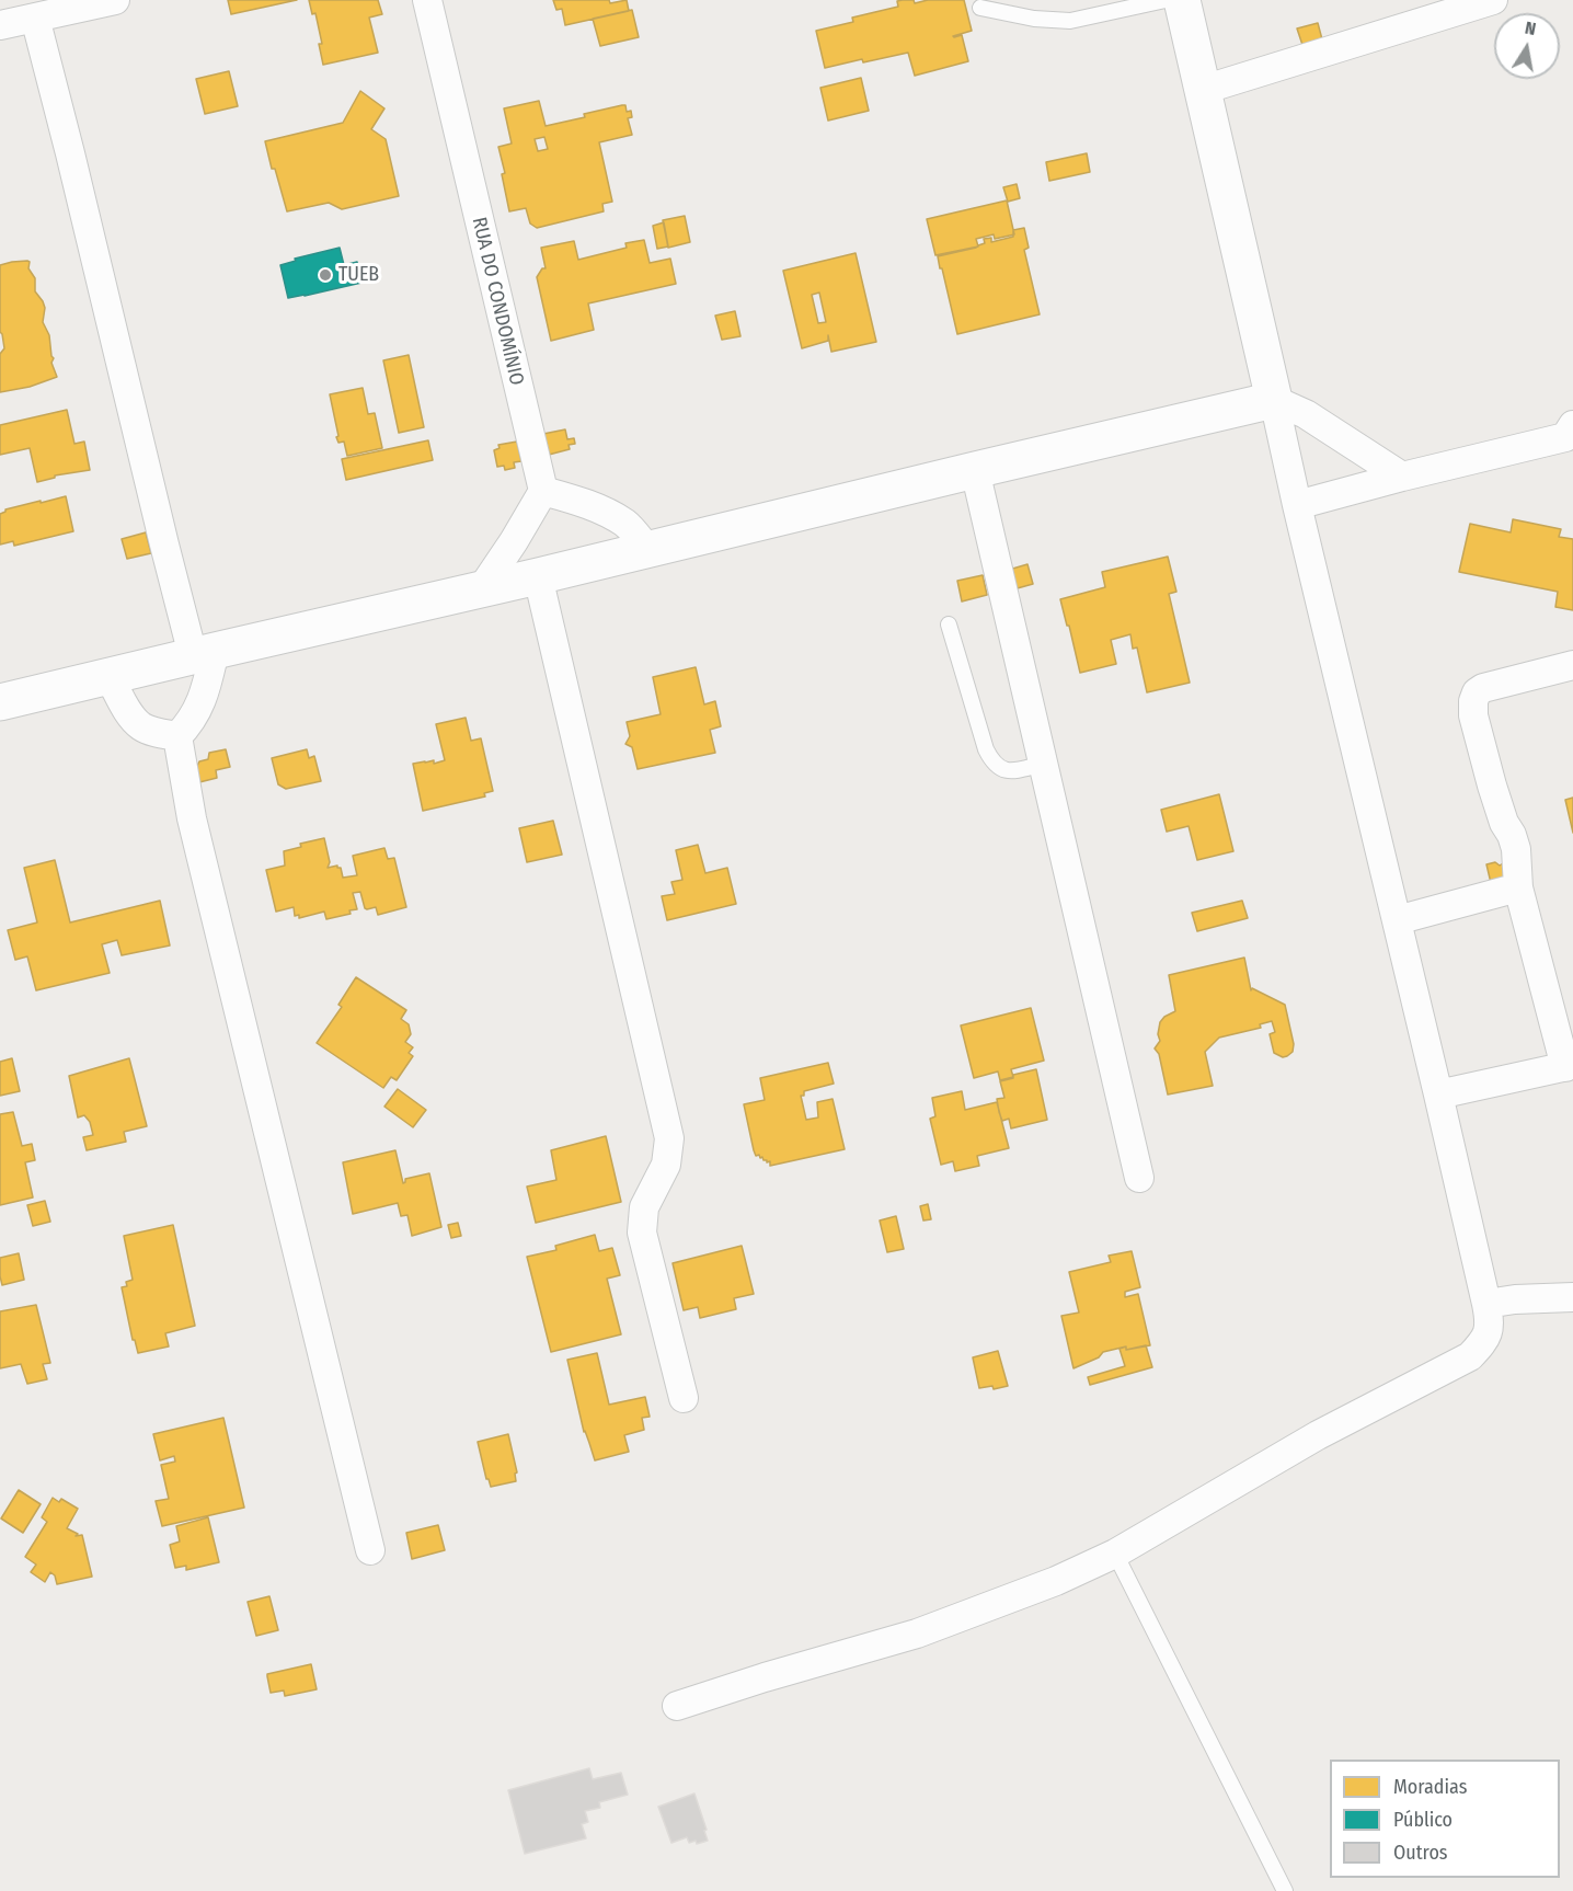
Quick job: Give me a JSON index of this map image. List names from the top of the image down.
{
  "streets": {
    "street": ["RUA DO CONDOMÍNIO"]
  },
  "places": ["TUEB"],
  "legend": ["Moradias", "Público", "Outros"],
  "north": "top"
}
